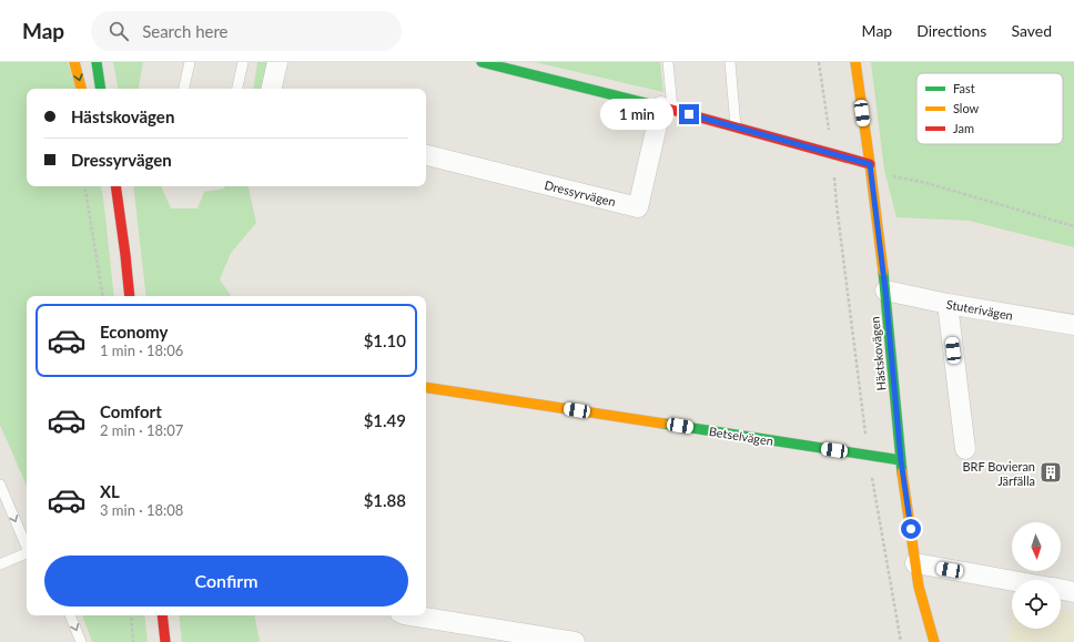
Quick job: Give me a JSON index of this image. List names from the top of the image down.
{
  "streets": {
    "street": [
      "Dressyrvägen",
      "Stuterivägen",
      "Hästskovägen",
      "Betselvägen"
    ]
  },
  "crossings": [
    ["Stuterivägen", "Hästskovägen"],
    ["Hästskovägen", "Betselvägen"]
  ],
  "places": {
    "building": ["BRF Bovieran Järfälla"]
  },
  "legend": ["Fast", "Slow", "Jam"],
  "north": "bottom",
  "page": {
    "header": "Map",
    "search": "Search here",
    "nav": ["Map", "Directions", "Saved"],
    "banner": ["Hästskovägen", "Dressyrvägen"],
    "bubble": "1 min",
    "list": [
      {
        "name": "Economy",
        "note": "1 min · 18:06",
        "value": "$1.10"
      },
      {
        "name": "Comfort",
        "note": "2 min · 18:07",
        "value": "$1.49"
      },
      {
        "name": "XL",
        "note": "3 min · 18:08",
        "value": "$1.88"
      }
    ],
    "buttons": "Confirm"
  }
}
